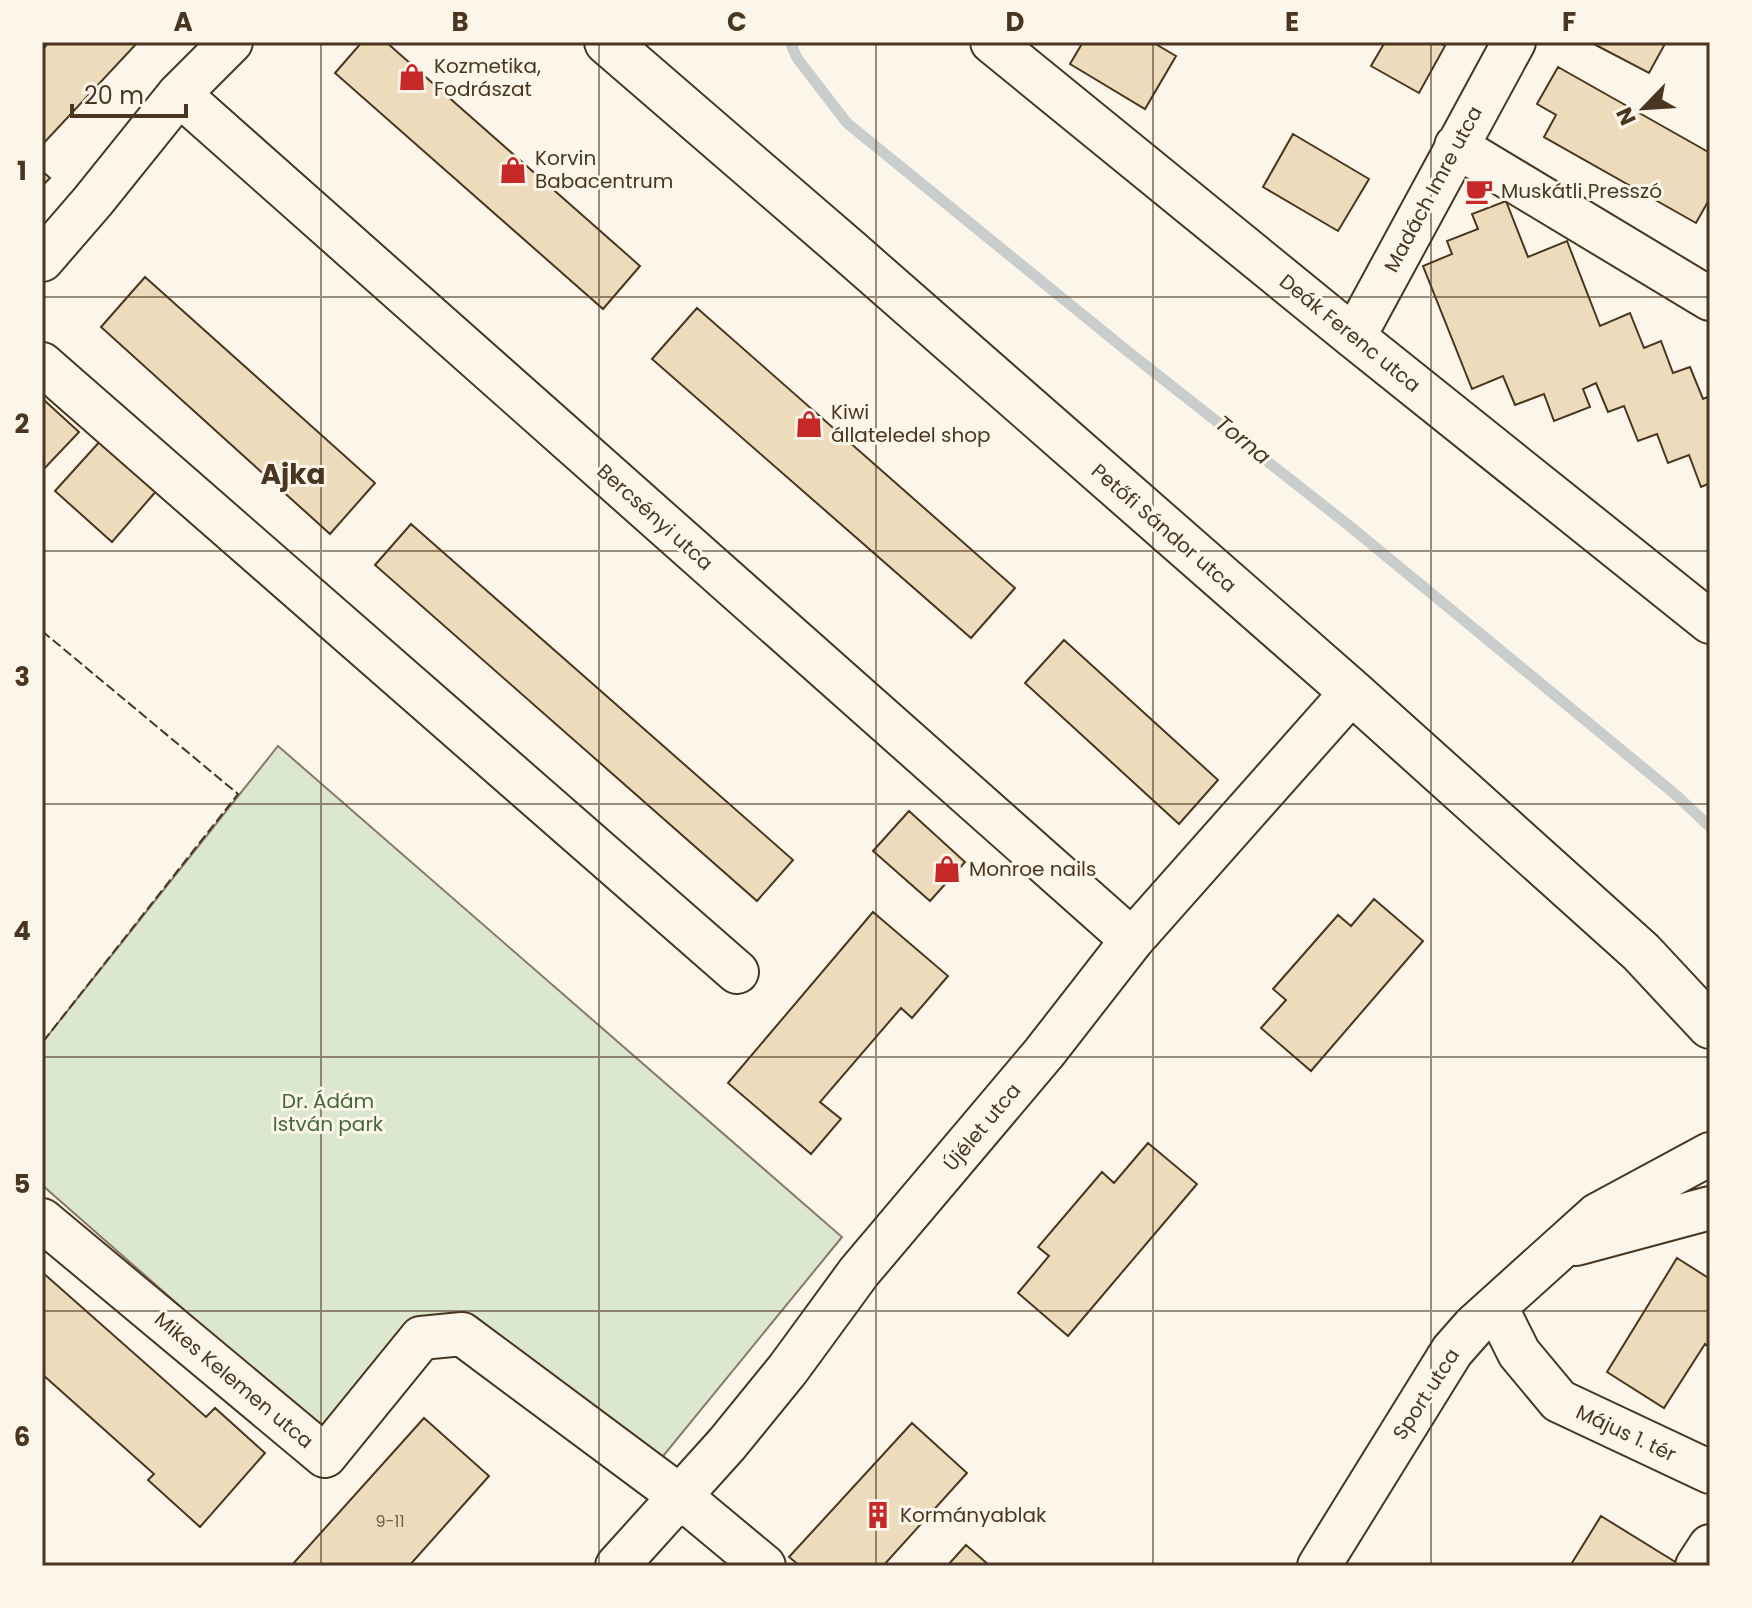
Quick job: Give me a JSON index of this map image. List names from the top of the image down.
{
  "streets": {
    "main road": ["Petőfi Sándor utca"],
    "street": [
      "Madách Imre utca",
      "Deák Ferenc utca",
      "Bercsényi utca",
      "Újélet utca",
      "Mikes Kelemen utca",
      "Sport utca",
      "Május 1. tér"
    ]
  },
  "crossings": [
    ["Madách Imre utca", "Deák Ferenc utca"],
    ["Bercsényi utca", "Újélet utca"],
    ["Petőfi Sándor utca", "Újélet utca"],
    ["Újélet utca", "Mikes Kelemen utca"],
    ["Sport utca", "Május 1. tér"]
  ],
  "districts": ["Ajka"],
  "water": ["Torna"],
  "parks": ["Dr. Ádám István park"],
  "places": {
    "shop": [
      "Kozmetika, Fodrászat",
      "Korvin Babacentrum",
      "Kiwi állateledel shop",
      "Monroe nails"
    ],
    "cafe": ["Muskátli Presszó"],
    "building": ["Kormányablak"]
  },
  "house_numbers": ["9-11"],
  "scale_bar": "20 m",
  "north": "bottom left",
  "grid": {
    "columns": [
      "A",
      "B",
      "C",
      "D",
      "E",
      "F"
    ],
    "rows": [
      "1",
      "2",
      "3",
      "4",
      "5",
      "6"
    ]
  }
}
